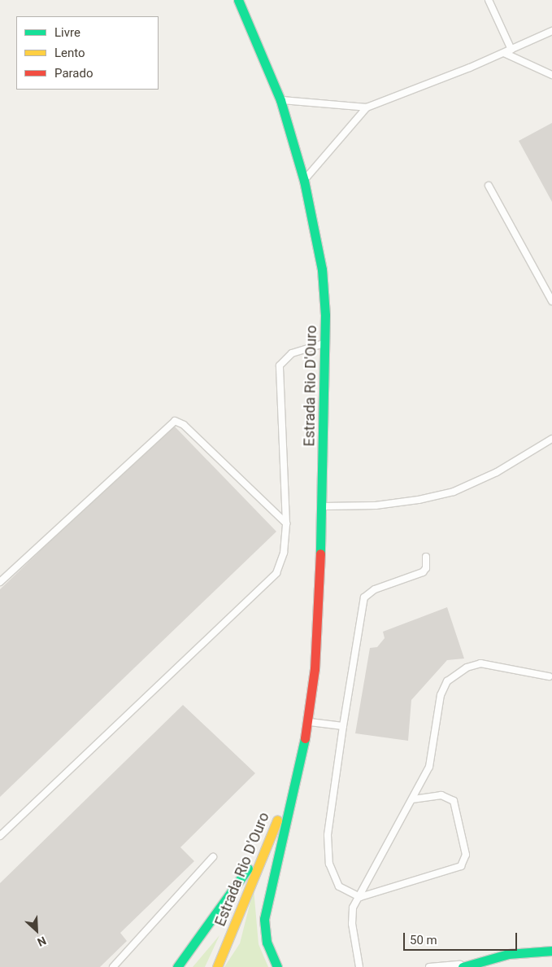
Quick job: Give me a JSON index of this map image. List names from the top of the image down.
{
  "streets": {
    "street": ["Estrada Rio D'Ouro"]
  },
  "legend": ["Livre", "Lento", "Parado"],
  "scale_bar": "50 m",
  "north": "bottom right"
}
